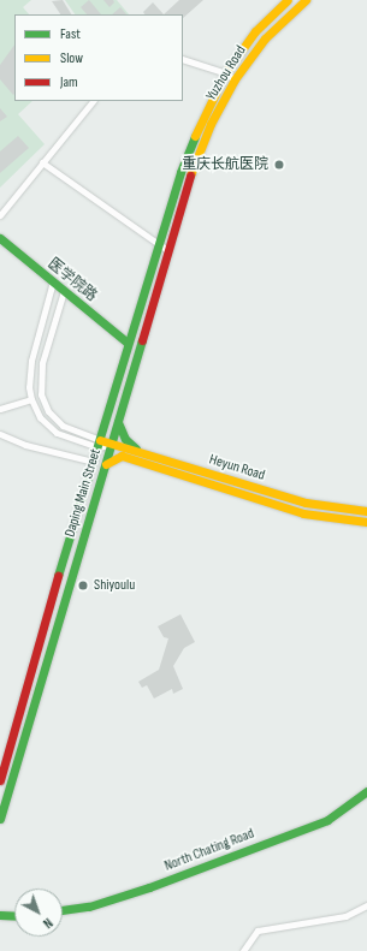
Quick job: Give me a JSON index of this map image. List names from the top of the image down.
{
  "streets": {
    "main road": [
      "Yuzhou Road",
      "医学院路",
      "Heyun Road",
      "Daping Main Street",
      "North Chating Road"
    ]
  },
  "crossings": [
    ["Yuzhou Road", "Daping Main Street"],
    ["医学院路", "Daping Main Street"],
    ["Heyun Road", "Daping Main Street"]
  ],
  "places": ["重庆长航医院", "Shiyoulu"],
  "legend": ["Fast", "Slow", "Jam"],
  "north": "bottom right"
}
